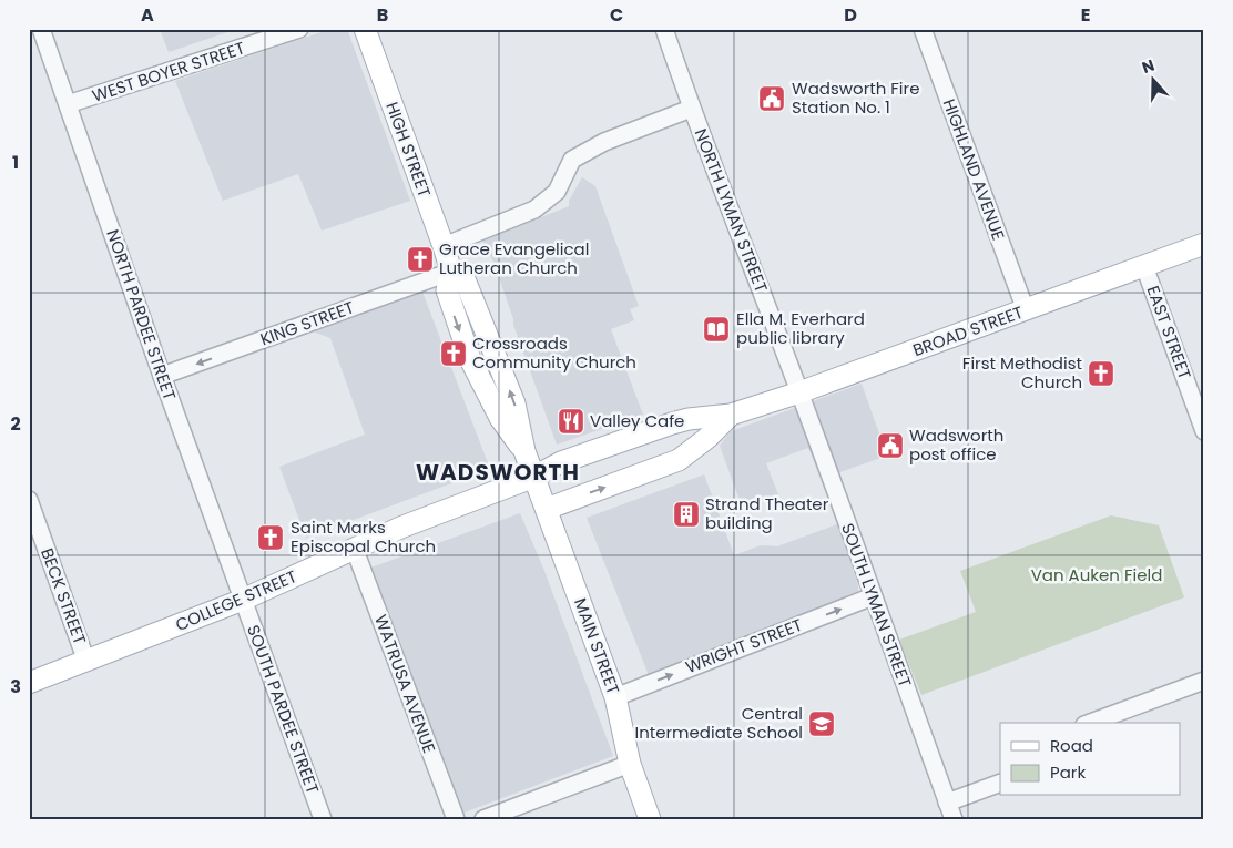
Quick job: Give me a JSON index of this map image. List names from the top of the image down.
{
  "streets": {
    "main road": [
      "HIGH STREET",
      "BROAD STREET",
      "COLLEGE STREET",
      "MAIN STREET"
    ],
    "street": [
      "WEST BOYER STREET",
      "HIGHLAND AVENUE",
      "NORTH LYMAN STREET",
      "NORTH PARDEE STREET",
      "KING STREET",
      "EAST STREET",
      "BECK STREET",
      "SOUTH LYMAN STREET",
      "WRIGHT STREET",
      "WATRUSA AVENUE",
      "SOUTH PARDEE STREET"
    ]
  },
  "crossings": [
    ["WEST BOYER STREET", "NORTH PARDEE STREET"],
    ["HIGH STREET", "KING STREET"],
    ["HIGH STREET", "BROAD STREET"],
    ["HIGH STREET", "COLLEGE STREET"],
    ["HIGH STREET", "MAIN STREET"],
    ["HIGHLAND AVENUE", "BROAD STREET"],
    ["NORTH LYMAN STREET", "BROAD STREET"],
    ["NORTH LYMAN STREET", "SOUTH LYMAN STREET"],
    ["NORTH PARDEE STREET", "KING STREET"],
    ["NORTH PARDEE STREET", "COLLEGE STREET"],
    ["NORTH PARDEE STREET", "SOUTH PARDEE STREET"],
    ["BROAD STREET", "EAST STREET"],
    ["BROAD STREET", "COLLEGE STREET"],
    ["BROAD STREET", "SOUTH LYMAN STREET"],
    ["BROAD STREET", "MAIN STREET"],
    ["BECK STREET", "COLLEGE STREET"],
    ["COLLEGE STREET", "MAIN STREET"],
    ["COLLEGE STREET", "WATRUSA AVENUE"],
    ["COLLEGE STREET", "SOUTH PARDEE STREET"],
    ["SOUTH LYMAN STREET", "WRIGHT STREET"],
    ["MAIN STREET", "WRIGHT STREET"]
  ],
  "one_way": ["KING STREET", "WRIGHT STREET"],
  "districts": ["WADSWORTH"],
  "parks": ["Van Auken Field"],
  "places": {
    "public building": ["Wadsworth Fire Station No. 1", "Wadsworth post office"],
    "church": [
      "Grace Evangelical Lutheran Church",
      "Crossroads Community Church",
      "First Methodist Church",
      "Saint Marks Episcopal Church"
    ],
    "library": ["Ella M. Everhard public library"],
    "restaurant": ["Valley Cafe"],
    "building": ["Strand Theater building"],
    "school or university": ["Central Intermediate School"]
  },
  "legend": ["Road", "Park"],
  "north": "top",
  "grid": {
    "columns": [
      "A",
      "B",
      "C",
      "D",
      "E"
    ],
    "rows": ["1", "2", "3"]
  }
}
